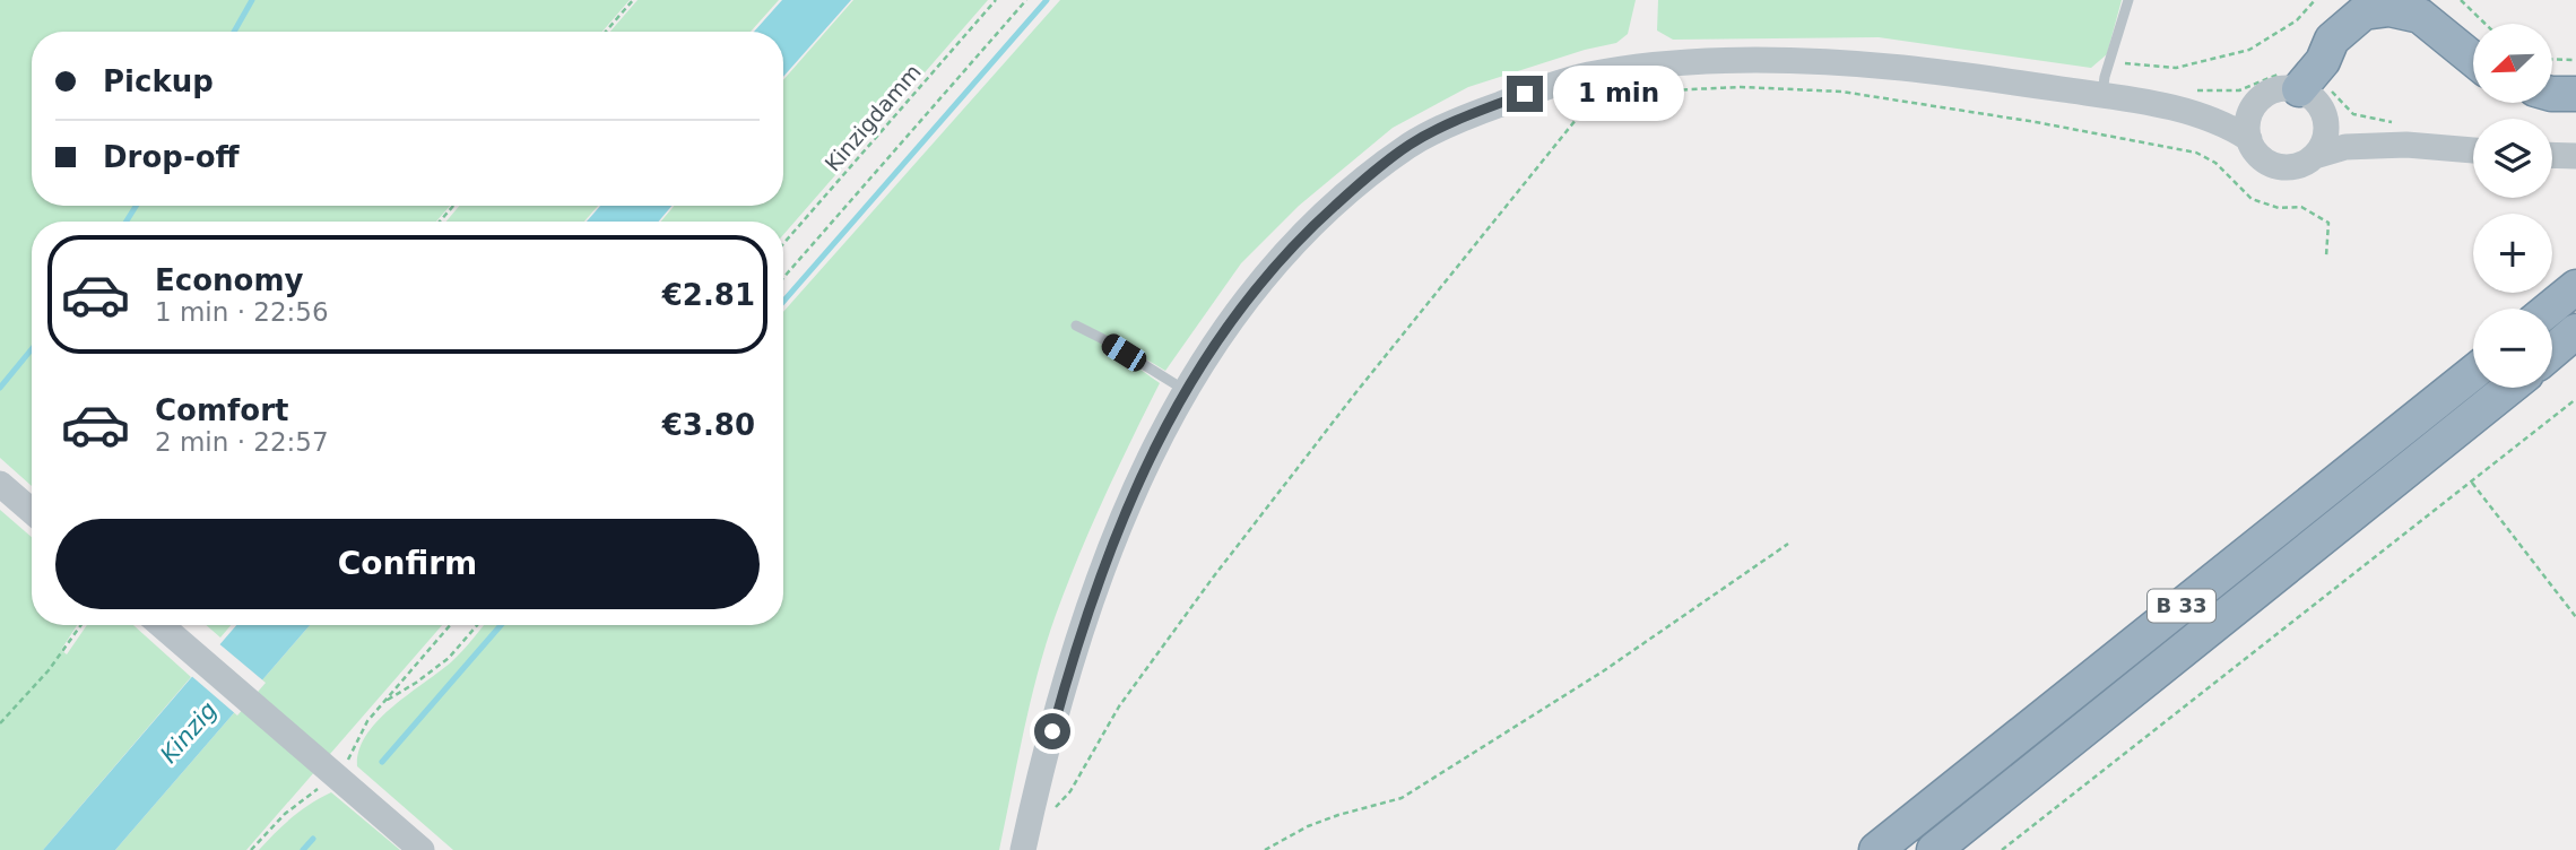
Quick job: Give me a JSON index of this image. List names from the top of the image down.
{
  "streets": {
    "highway": ["B 33"],
    "path": ["Kinzigdamm"]
  },
  "water": ["Kinzig"],
  "north": "bottom left",
  "page": {
    "map_buttons": ["+", "−"],
    "banner": ["Pickup", "Drop-off"],
    "bubble": "1 min",
    "list": [
      {
        "name": "Economy",
        "note": "1 min · 22:56",
        "value": "€2.81"
      },
      {
        "name": "Comfort",
        "note": "2 min · 22:57",
        "value": "€3.80"
      }
    ],
    "buttons": "Confirm"
  }
}
